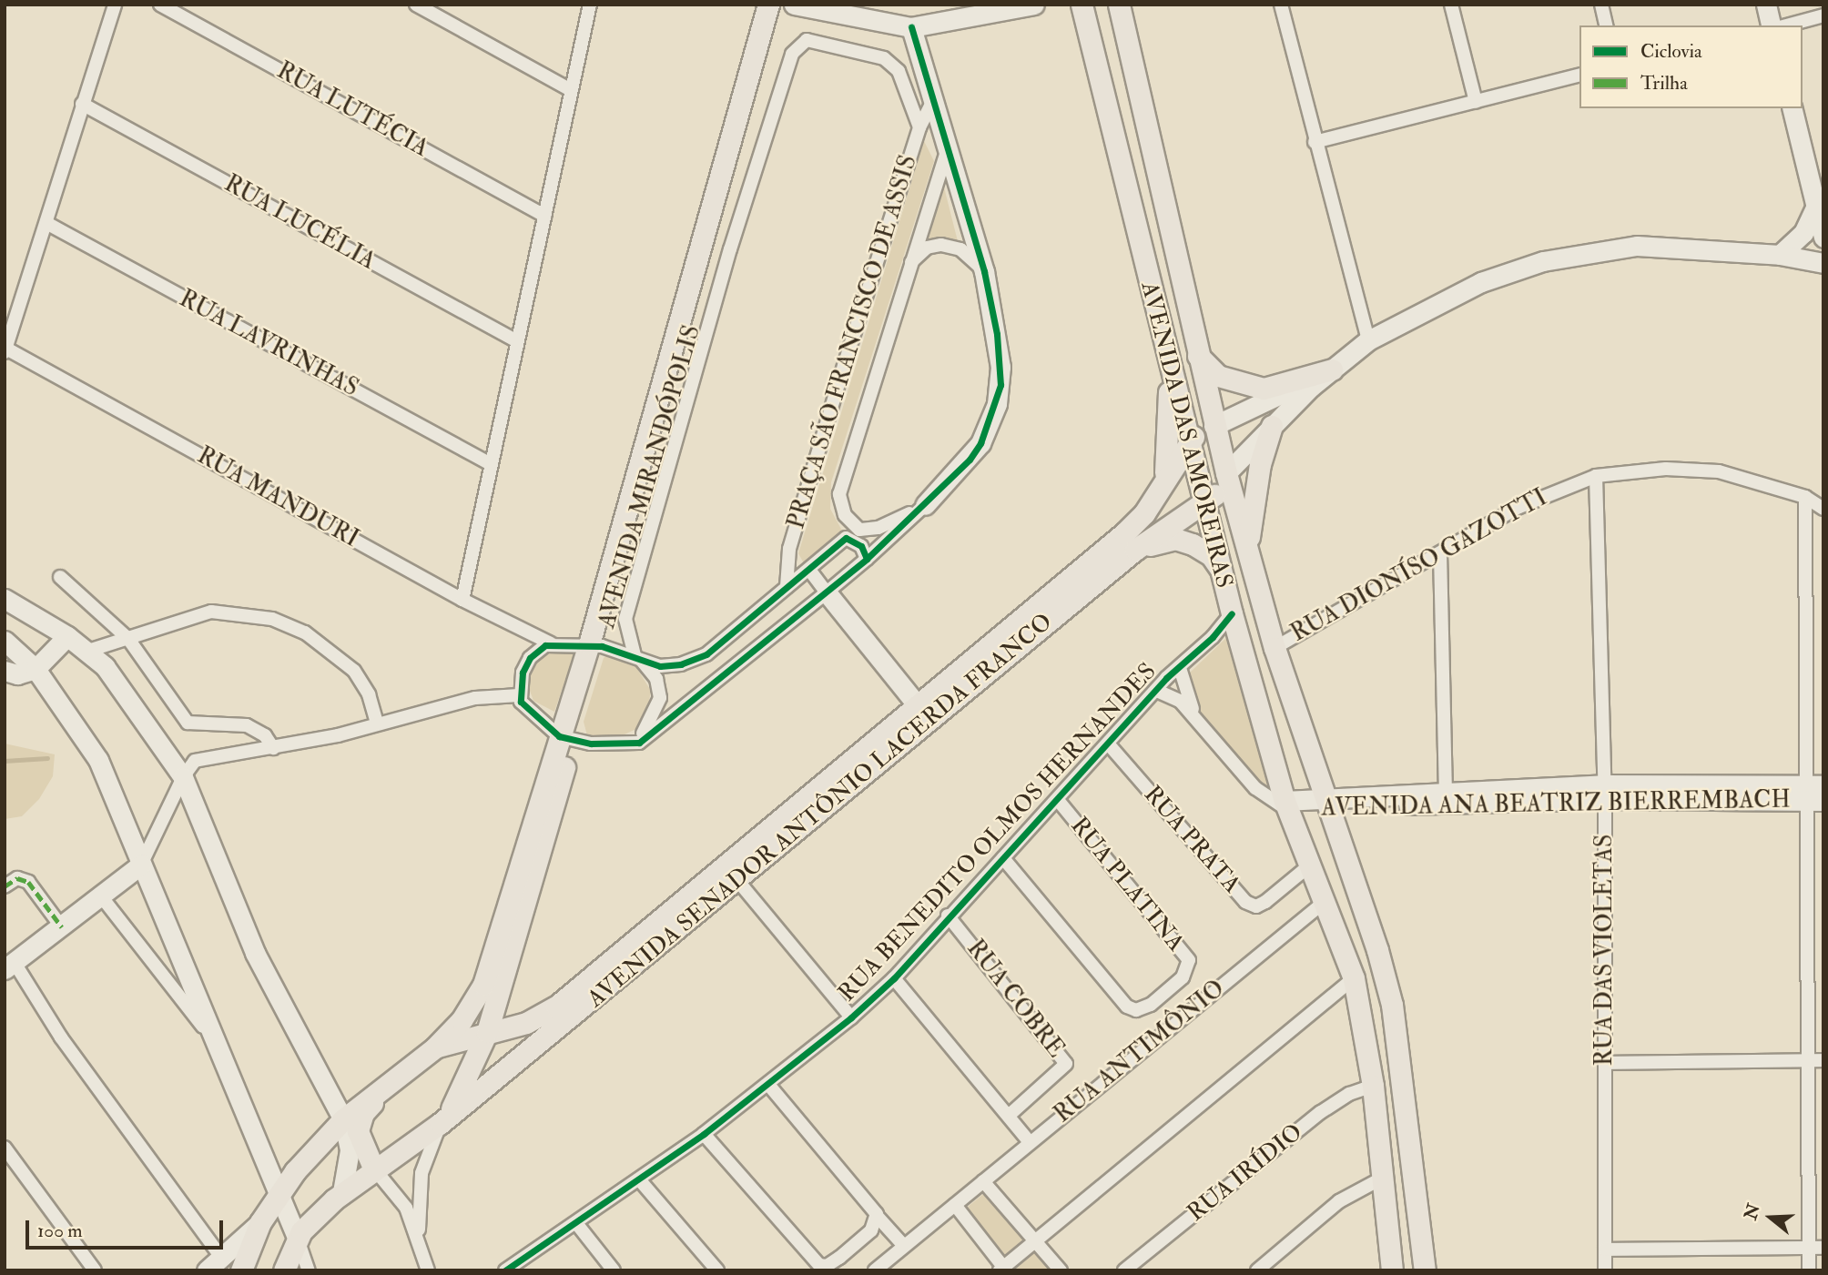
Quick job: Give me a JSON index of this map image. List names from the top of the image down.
{
  "streets": {
    "main road": ["AVENIDA DAS AMOREIRAS", "AVENIDA MIRANDÓPOLIS", "AVENIDA SENADOR ANTÔNIO LACERDA FRANCO"],
    "street": [
      "RUA LUTÉCIA",
      "RUA LUCÉLIA",
      "PRAÇA SÃO FRANCISCO DE ASSIS",
      "RUA LAVRINHAS",
      "RUA MANDURI",
      "RUA DIONÍSO GAZOTTI",
      "AVENIDA ANA BEATRIZ BIERREMBACH",
      "RUA BENEDITO OLMOS HERNANDES",
      "RUA PRATA",
      "RUA PLATINA",
      "RUA DAS VIOLETAS",
      "RUA COBRE",
      "RUA ANTIMÔNIO",
      "RUA IRÍDIO"
    ]
  },
  "crossings": [
    ["PRAÇA SÃO FRANCISCO DE ASSIS", "AVENIDA MIRANDÓPOLIS"],
    ["AVENIDA DAS AMOREIRAS", "RUA DIONÍSO GAZOTTI"],
    ["AVENIDA DAS AMOREIRAS", "AVENIDA ANA BEATRIZ BIERREMBACH"],
    ["AVENIDA DAS AMOREIRAS", "AVENIDA SENADOR ANTÔNIO LACERDA FRANCO"],
    ["AVENIDA DAS AMOREIRAS", "RUA BENEDITO OLMOS HERNANDES"],
    ["AVENIDA DAS AMOREIRAS", "RUA PRATA"],
    ["AVENIDA DAS AMOREIRAS", "RUA ANTIMÔNIO"],
    ["AVENIDA DAS AMOREIRAS", "RUA IRÍDIO"],
    ["AVENIDA MIRANDÓPOLIS", "AVENIDA SENADOR ANTÔNIO LACERDA FRANCO"],
    ["RUA DIONÍSO GAZOTTI", "RUA DAS VIOLETAS"],
    ["AVENIDA ANA BEATRIZ BIERREMBACH", "RUA DAS VIOLETAS"],
    ["RUA BENEDITO OLMOS HERNANDES", "RUA PRATA"],
    ["RUA BENEDITO OLMOS HERNANDES", "RUA PLATINA"],
    ["RUA BENEDITO OLMOS HERNANDES", "RUA COBRE"]
  ],
  "legend": ["Ciclovia", "Trilha"],
  "scale_bar": "100 m",
  "north": "left"
}
